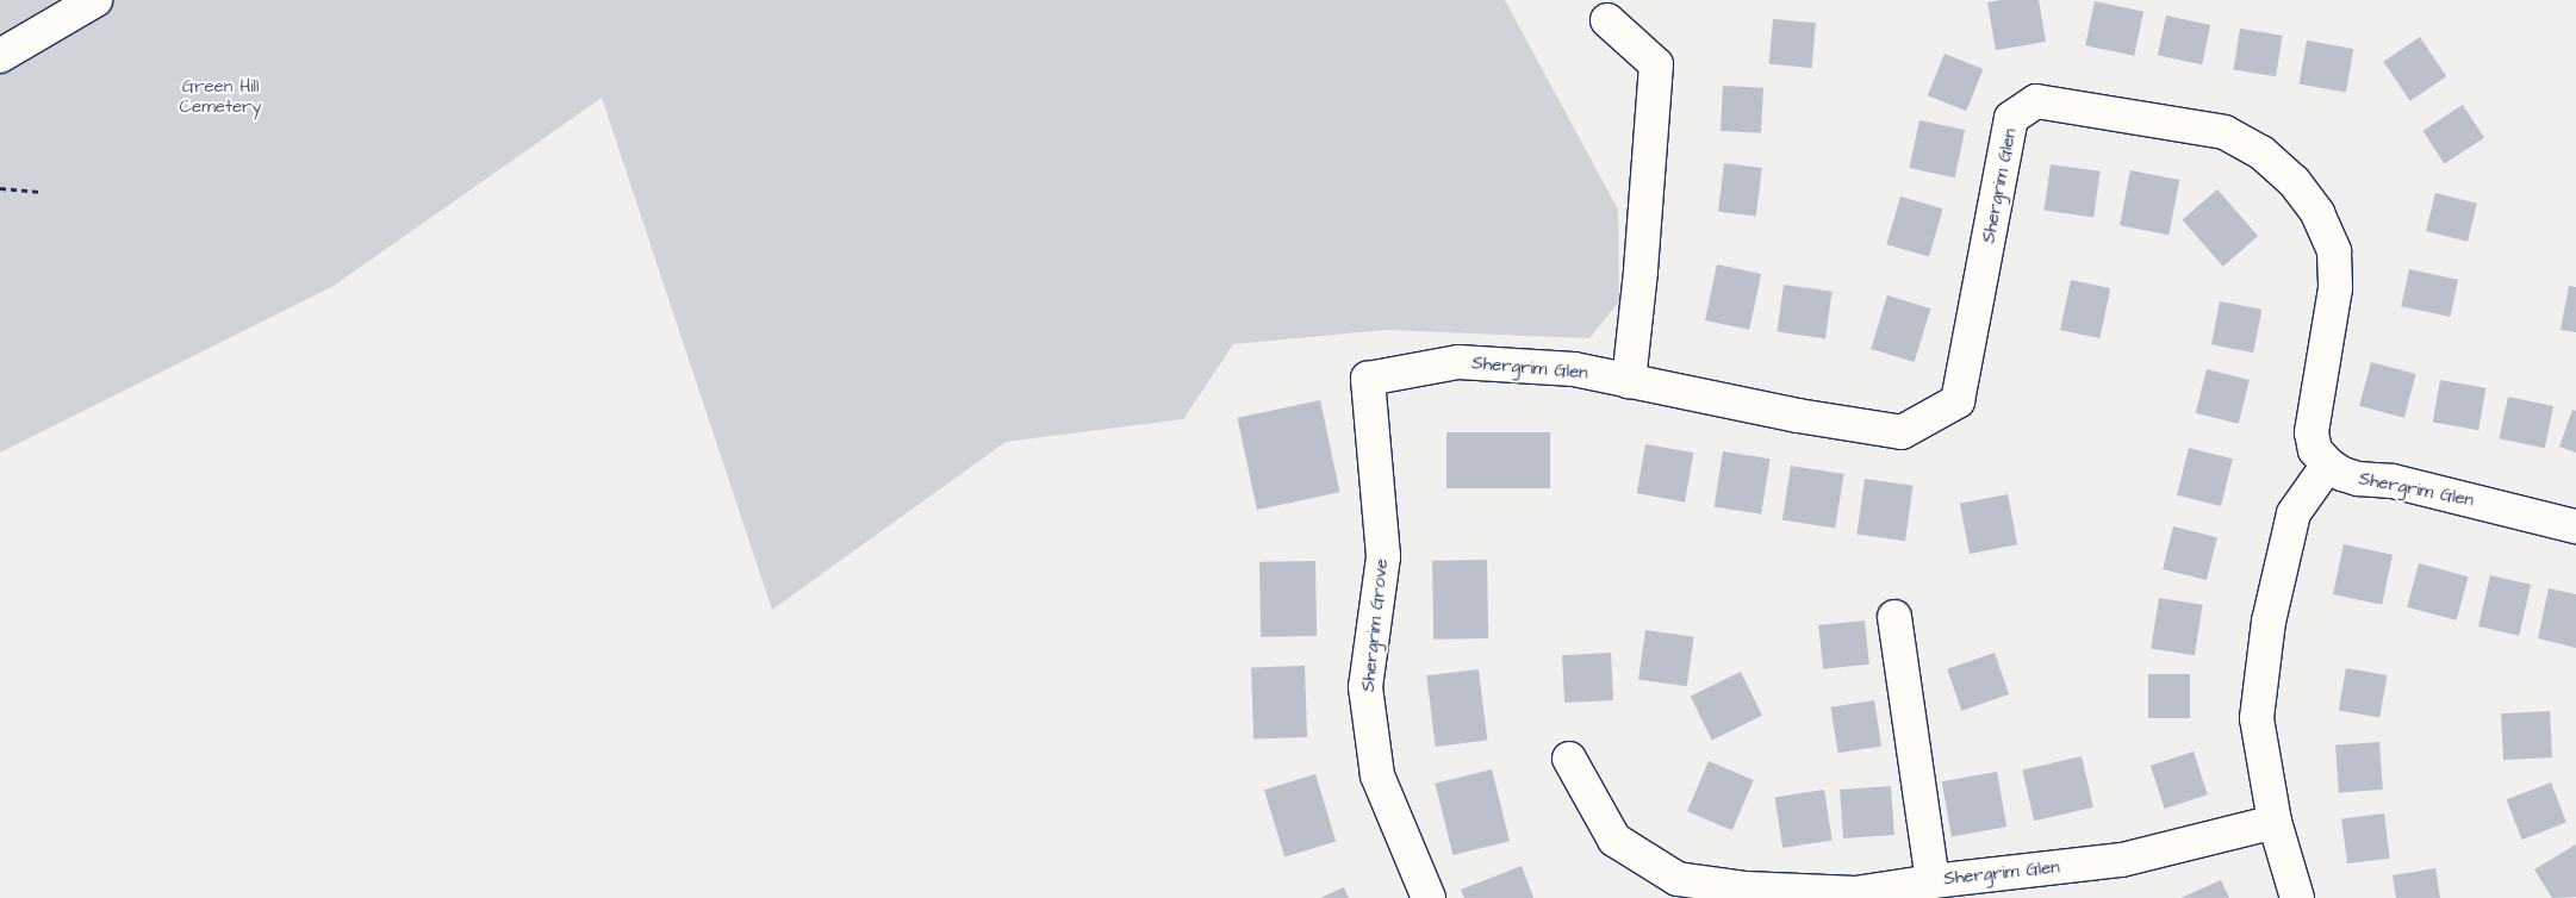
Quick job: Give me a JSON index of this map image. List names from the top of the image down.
{
  "streets": {
    "street": ["Shergrim Glen", "Shergrim Grove"]
  },
  "crossings": [
    ["Shergrim Glen", "Shergrim Grove"]
  ],
  "parks": ["Green Hill Cemetery"]
}
